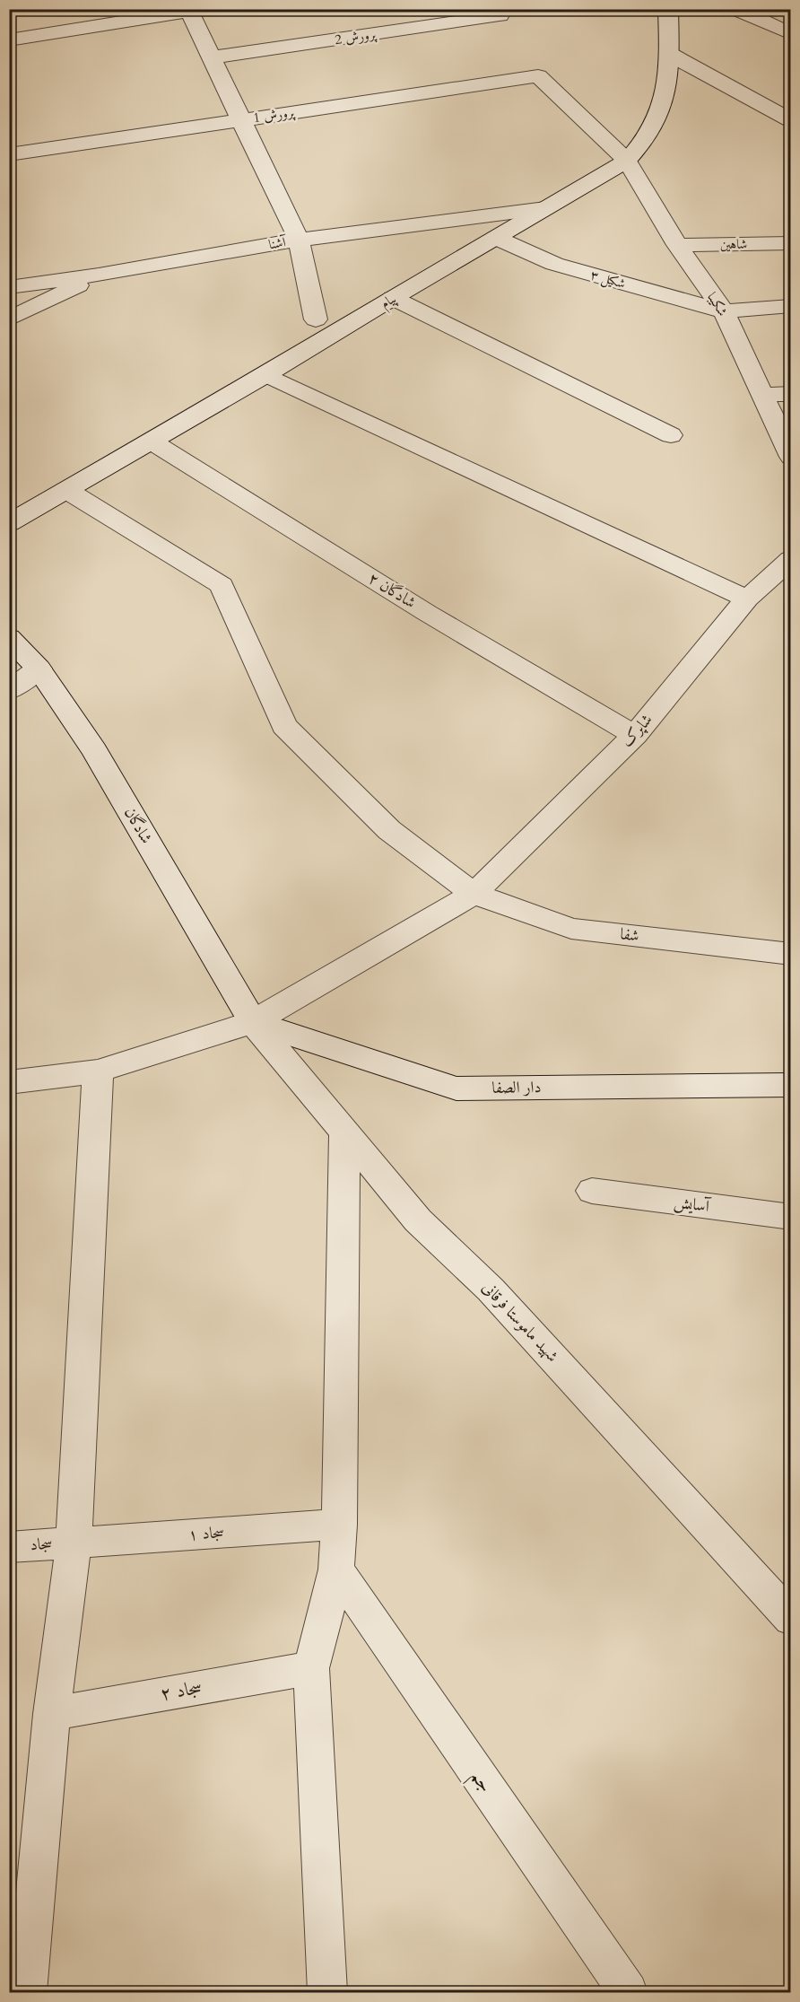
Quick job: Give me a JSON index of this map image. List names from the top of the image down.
{
  "streets": {
    "street": [
      "پرورش 2",
      "پرورش 1",
      "آشنا",
      "شاهین",
      "شکیل ۳",
      "پیام",
      "شکیبا",
      "شادگان ۲",
      "شاپرک",
      "شادگان",
      "شفا",
      "دار الصفا",
      "آسایش",
      "شهید ماموستا فرقانی",
      "سجاد ۱",
      "سجاد",
      "سجاد ۲",
      "جم"
    ]
  },
  "crossings": [
    ["پرورش 1", "شکیبا"],
    ["آشنا", "پیام"],
    ["شاهین", "شکیبا"],
    ["شکیل ۳", "پیام"],
    ["شکیل ۳", "شکیبا"],
    ["پیام", "شکیبا"],
    ["پیام", "شادگان ۲"],
    ["پیام", "شفا"],
    ["شادگان ۲", "شاپرک"],
    ["شاپرک", "شادگان"],
    ["شاپرک", "شفا"],
    ["شاپرک", "دار الصفا"],
    ["شاپرک", "شهید ماموستا فرقانی"],
    ["شادگان", "دار الصفا"],
    ["شادگان", "شهید ماموستا فرقانی"],
    ["دار الصفا", "شهید ماموستا فرقانی"],
    ["سجاد ۱", "سجاد"]
  ]
}
